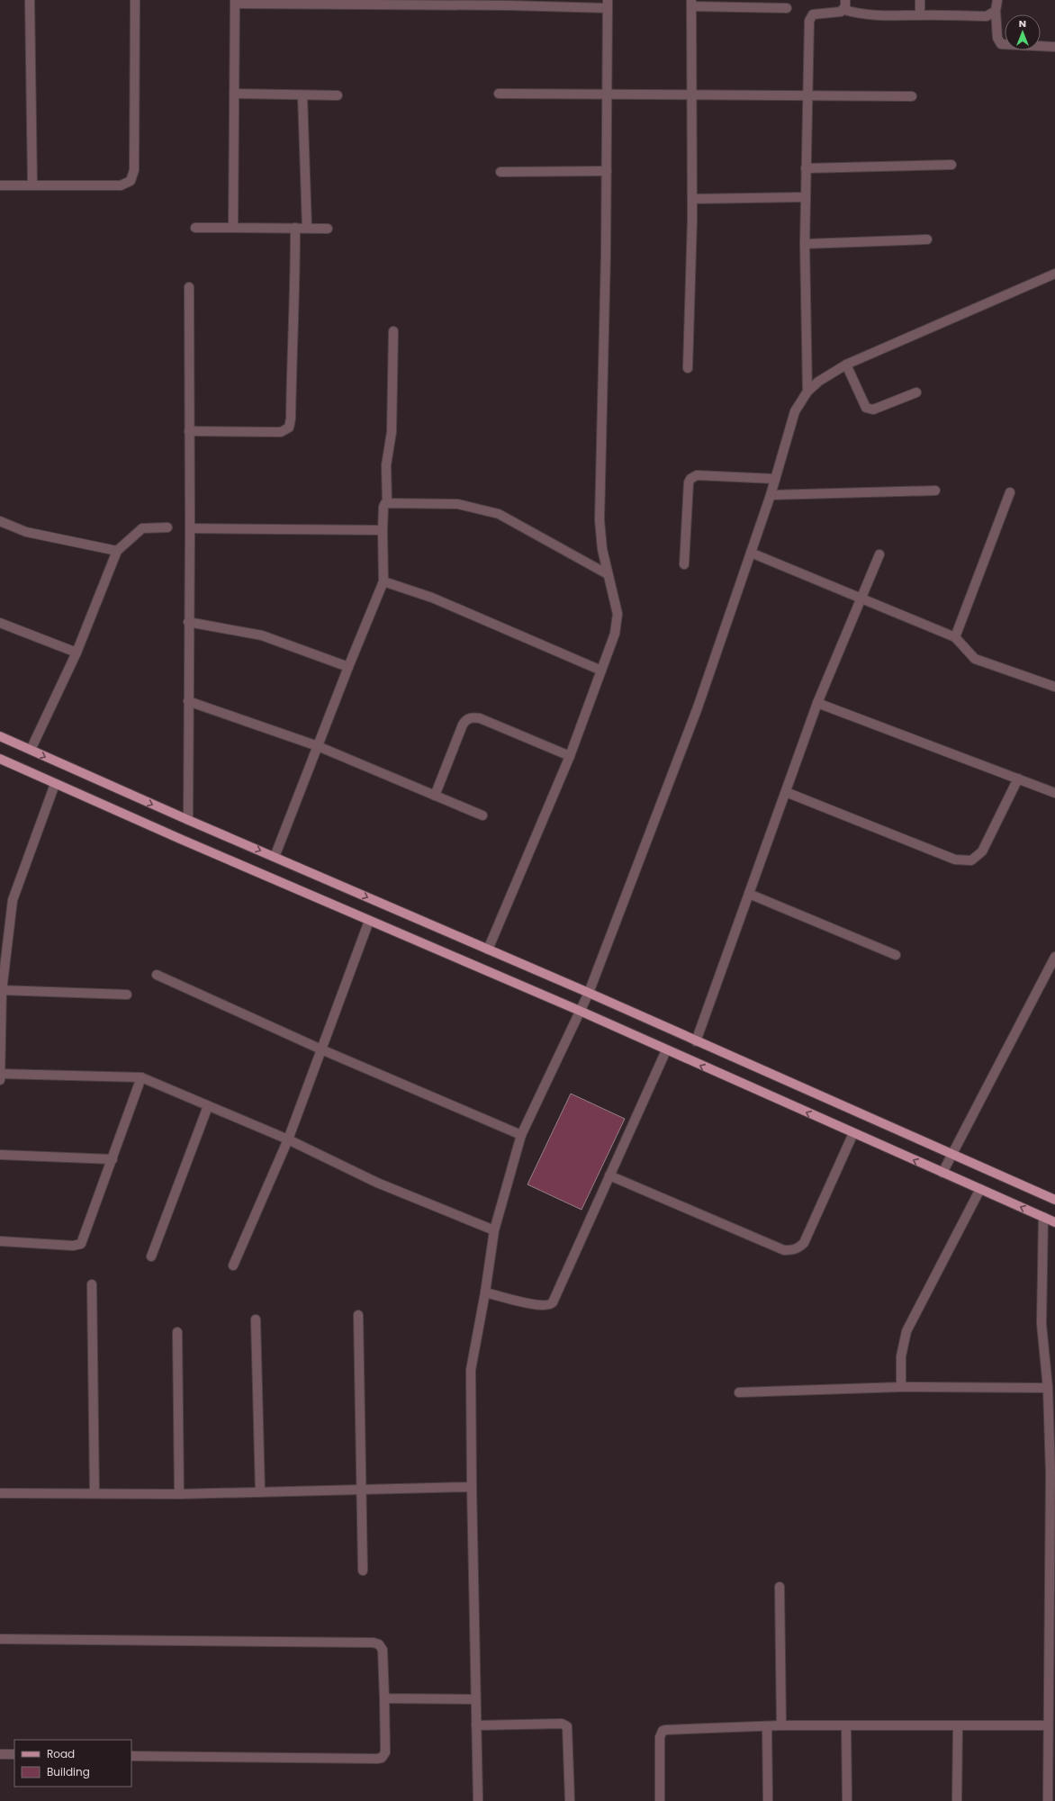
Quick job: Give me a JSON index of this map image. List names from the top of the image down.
{
  "legend": ["Road", "Building"],
  "north": "top"
}
